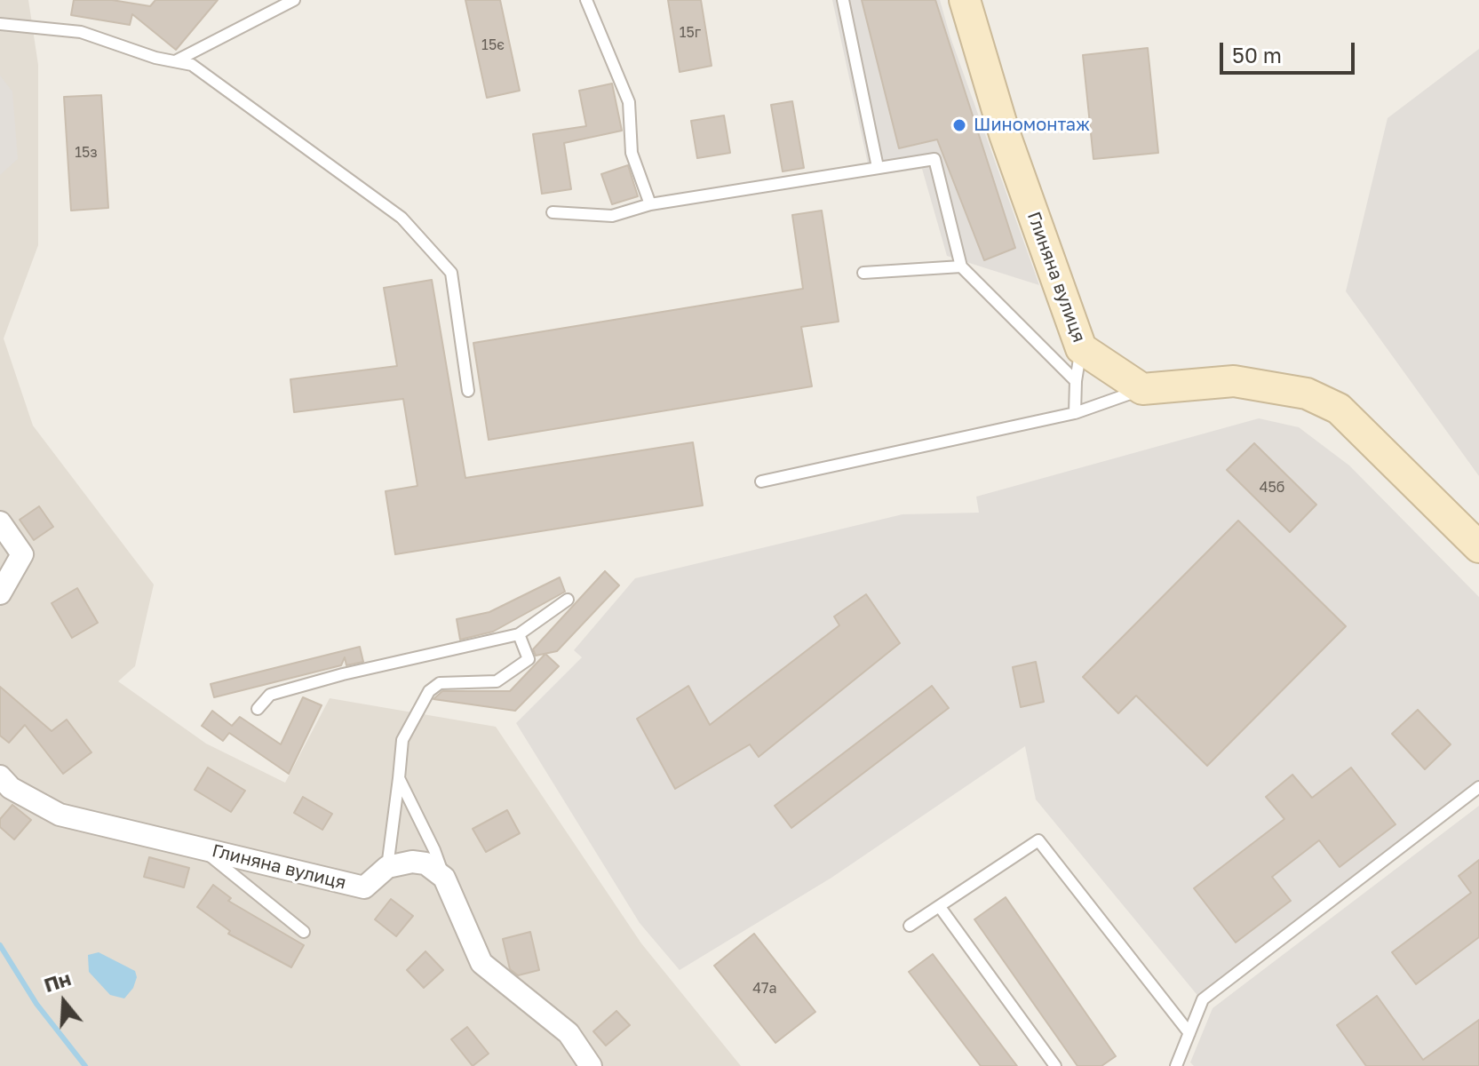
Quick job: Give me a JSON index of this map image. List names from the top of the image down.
{
  "streets": {
    "street": ["Глиняна вулиця"]
  },
  "places": ["Шиномонтаж"],
  "house_numbers": [
    "15г",
    "15є",
    "15з",
    "45б",
    "47а"
  ],
  "scale_bar": "50 m",
  "north": "top"
}
